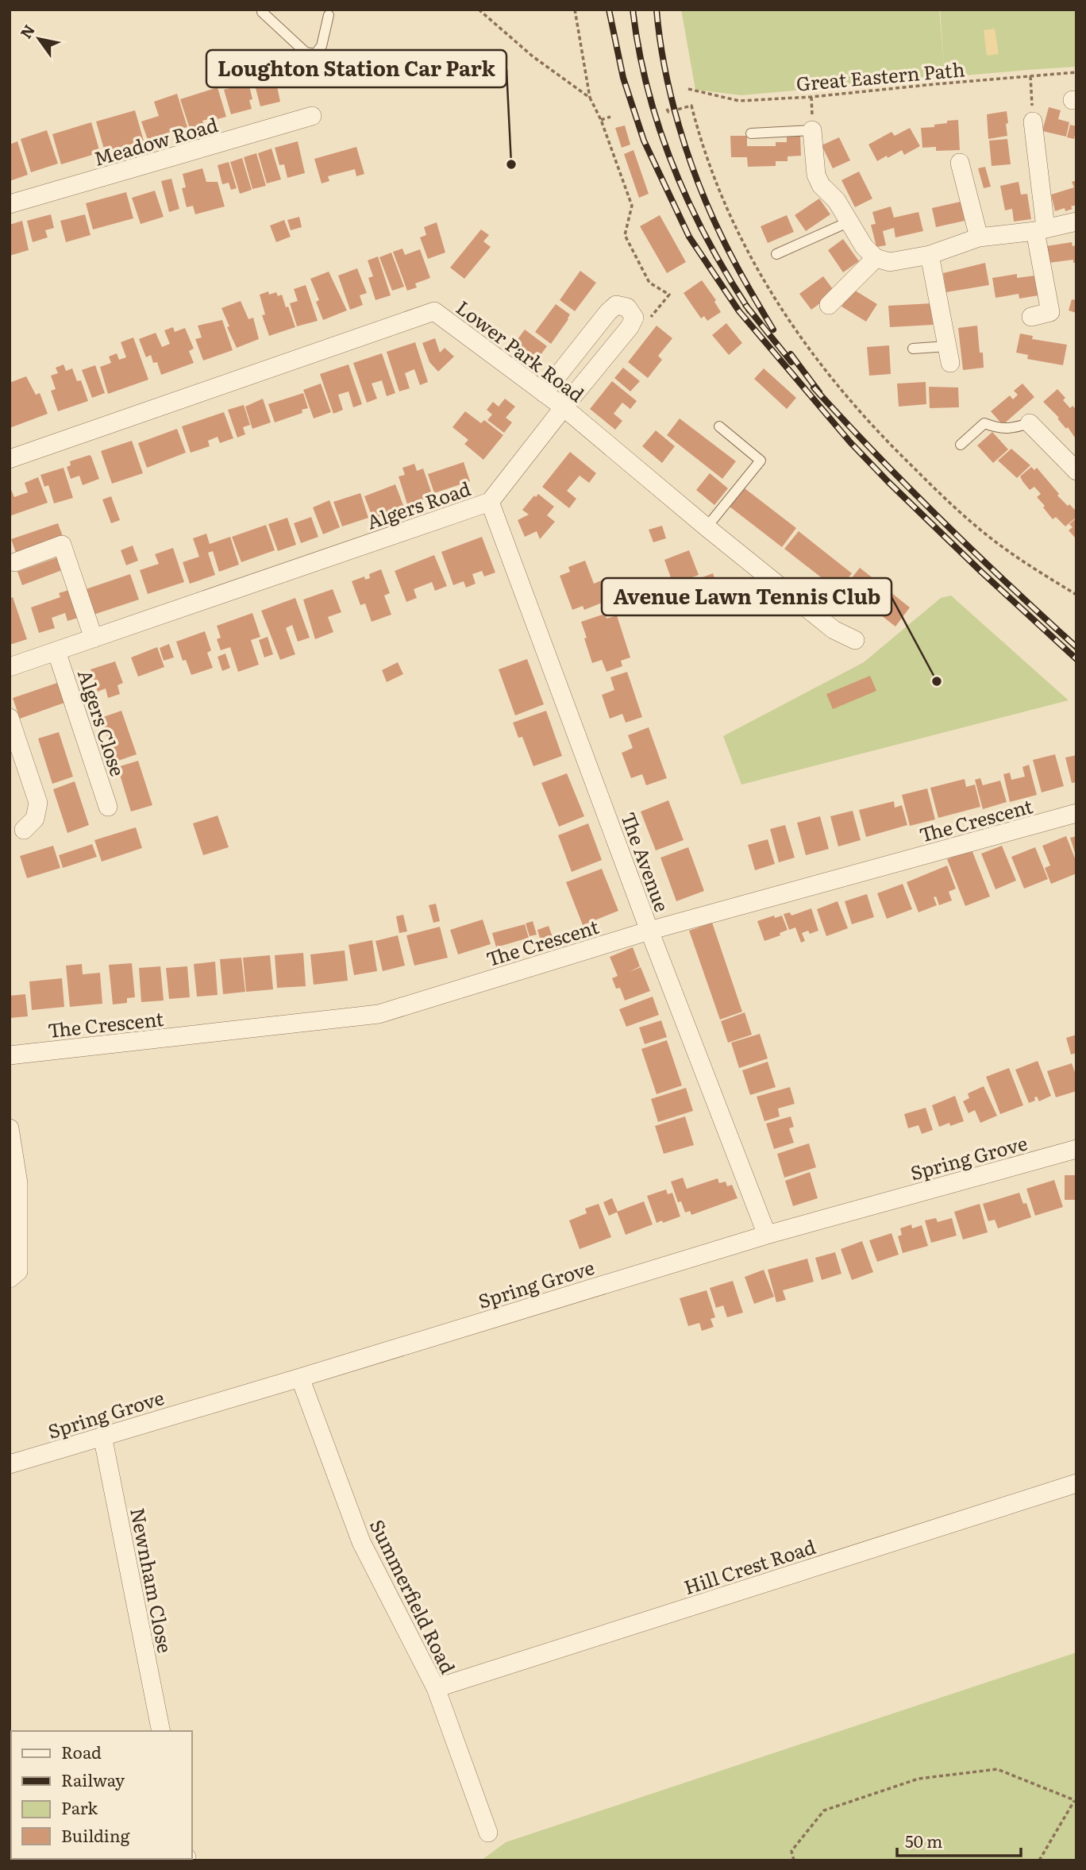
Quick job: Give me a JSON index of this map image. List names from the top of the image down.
{
  "streets": {
    "street": [
      "Meadow Road",
      "Lower Park Road",
      "Algers Road",
      "Algers Close",
      "The Crescent",
      "The Avenue",
      "Spring Grove",
      "Hill Crest Road",
      "Newnham Close",
      "Summerfield Road"
    ],
    "path": ["Great Eastern Path"]
  },
  "crossings": [
    ["Lower Park Road", "Algers Road"],
    ["Algers Road", "Algers Close"],
    ["Algers Road", "The Avenue"],
    ["The Crescent", "The Avenue"],
    ["The Avenue", "Spring Grove"],
    ["Spring Grove", "Newnham Close"],
    ["Spring Grove", "Summerfield Road"],
    ["Hill Crest Road", "Summerfield Road"]
  ],
  "places": ["Loughton Station Car Park", "Avenue Lawn Tennis Club"],
  "legend": [
    "Road",
    "Railway",
    "Park",
    "Building"
  ],
  "scale_bar": "50 m",
  "north": "top left"
}
